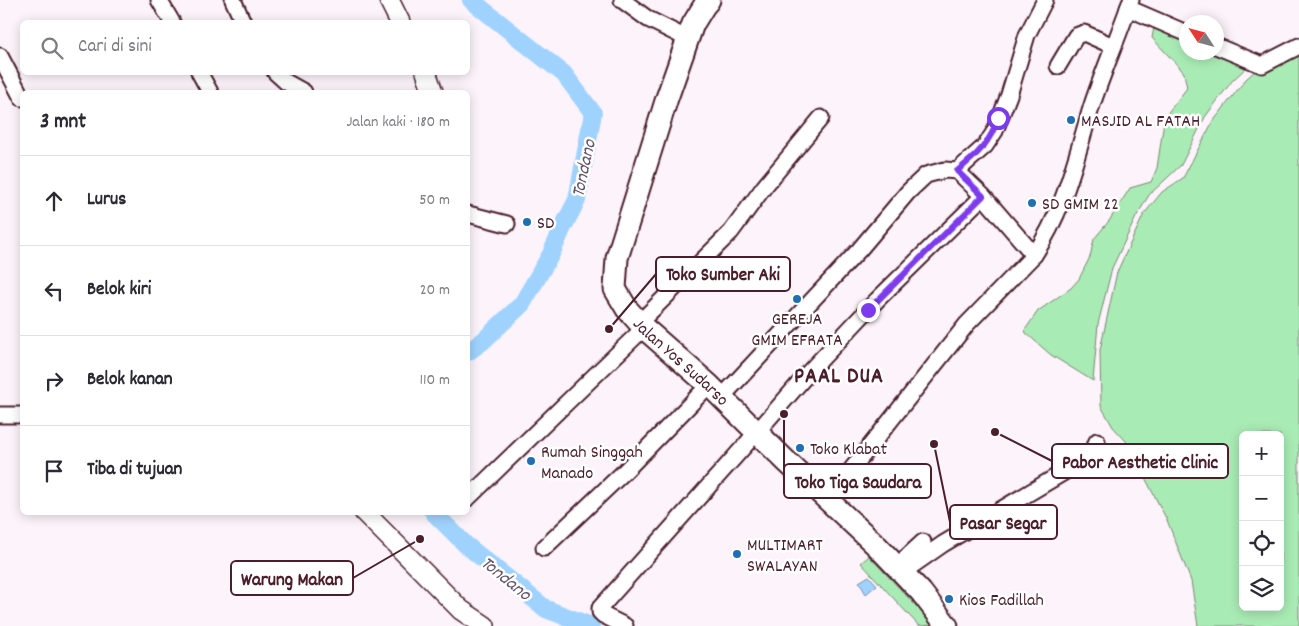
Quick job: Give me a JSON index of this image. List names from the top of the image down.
{
  "streets": {
    "highway": ["Jalan Yos Sudarso"]
  },
  "districts": ["PAAL DUA"],
  "water": ["Tondano"],
  "places": [
    "MASJID AL FATAH",
    "SD GMIM 22",
    "SD",
    "GEREJA GMIM EFRATA",
    "Toko Sumber Aki",
    "Toko Tiga Saudara",
    "Pabor Aesthetic Clinic",
    "Pasar Segar",
    "Toko Klabat",
    "Rumah Singgah Manado",
    "Warung Makan",
    "MULTIMART SWALAYAN",
    "Kios Fadillah"
  ],
  "north": "top left",
  "page": {
    "search": "Cari di sini",
    "heading": ["3 mnt", "Jalan kaki · 180 m"],
    "list": [
      ["Lurus", "50 m"],
      ["Belok kiri", "20 m"],
      ["Belok kanan", "110 m"],
      "Tiba di tujuan"
    ],
    "map_buttons": ["+", "−"]
  }
}
